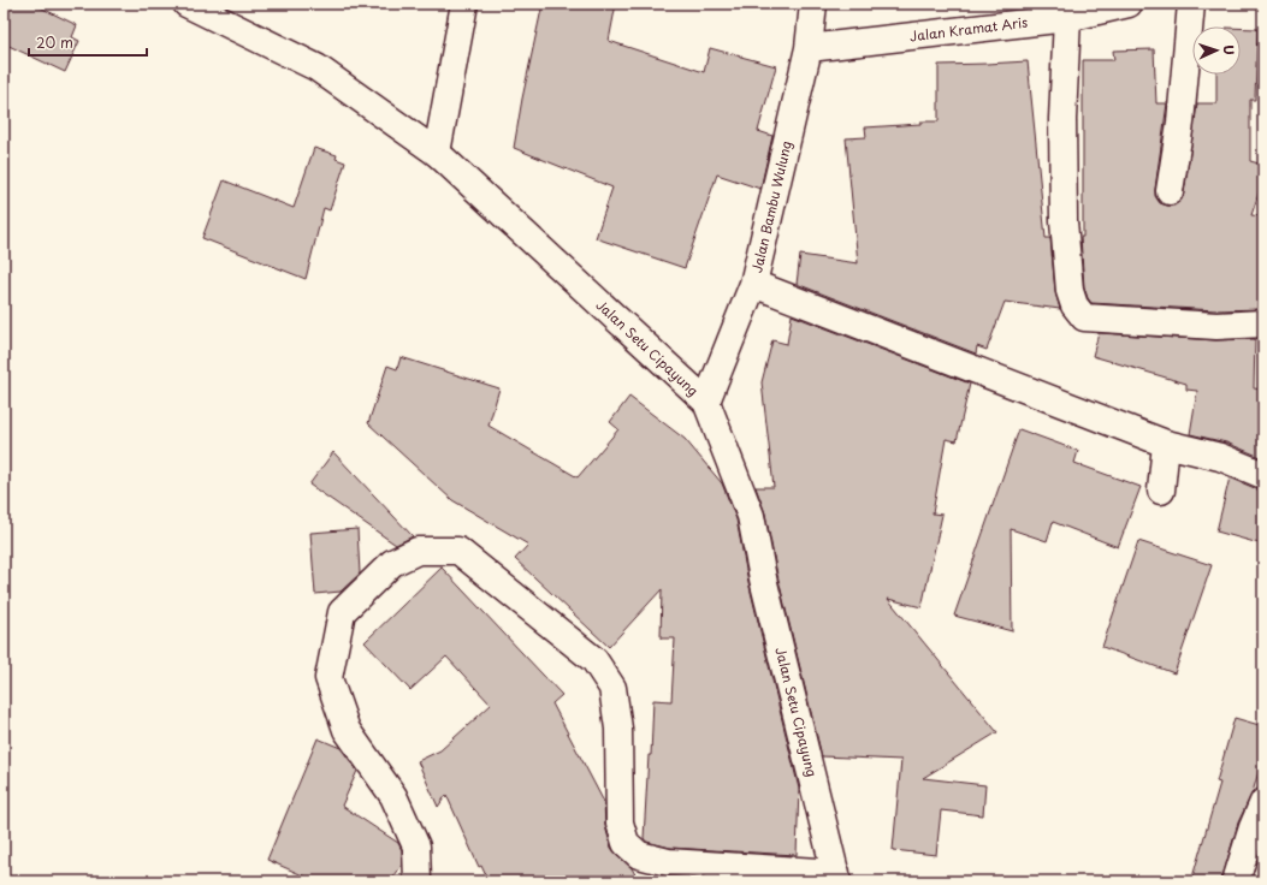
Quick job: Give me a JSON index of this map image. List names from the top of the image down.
{
  "streets": {
    "street": ["Jalan Kramat Aris", "Jalan Bambu Wulung", "Jalan Setu Cipayung"]
  },
  "crossings": [
    ["Jalan Kramat Aris", "Jalan Bambu Wulung"],
    ["Jalan Bambu Wulung", "Jalan Setu Cipayung"]
  ],
  "scale_bar": "20 m",
  "north": "right"
}
